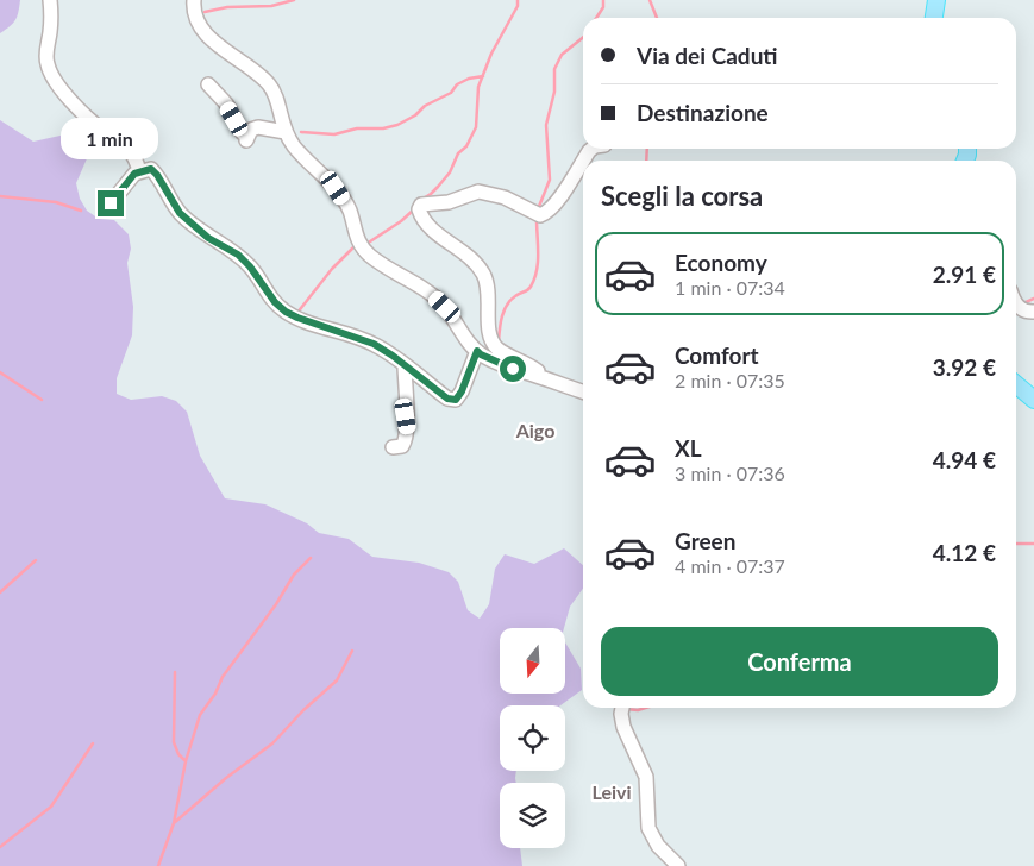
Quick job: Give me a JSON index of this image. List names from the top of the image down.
{
  "districts": ["Aigo", "Leivi"],
  "north": "bottom",
  "page": {
    "banner": ["Via dei Caduti", "Destinazione"],
    "bubble": "1 min",
    "heading": "Scegli la corsa",
    "list": [
      {
        "name": "Economy",
        "note": "1 min · 07:34",
        "value": "2.91 €"
      },
      {
        "name": "Comfort",
        "note": "2 min · 07:35",
        "value": "3.92 €"
      },
      {
        "name": "XL",
        "note": "3 min · 07:36",
        "value": "4.94 €"
      },
      {
        "name": "Green",
        "note": "4 min · 07:37",
        "value": "4.12 €"
      }
    ],
    "buttons": "Conferma"
  }
}
